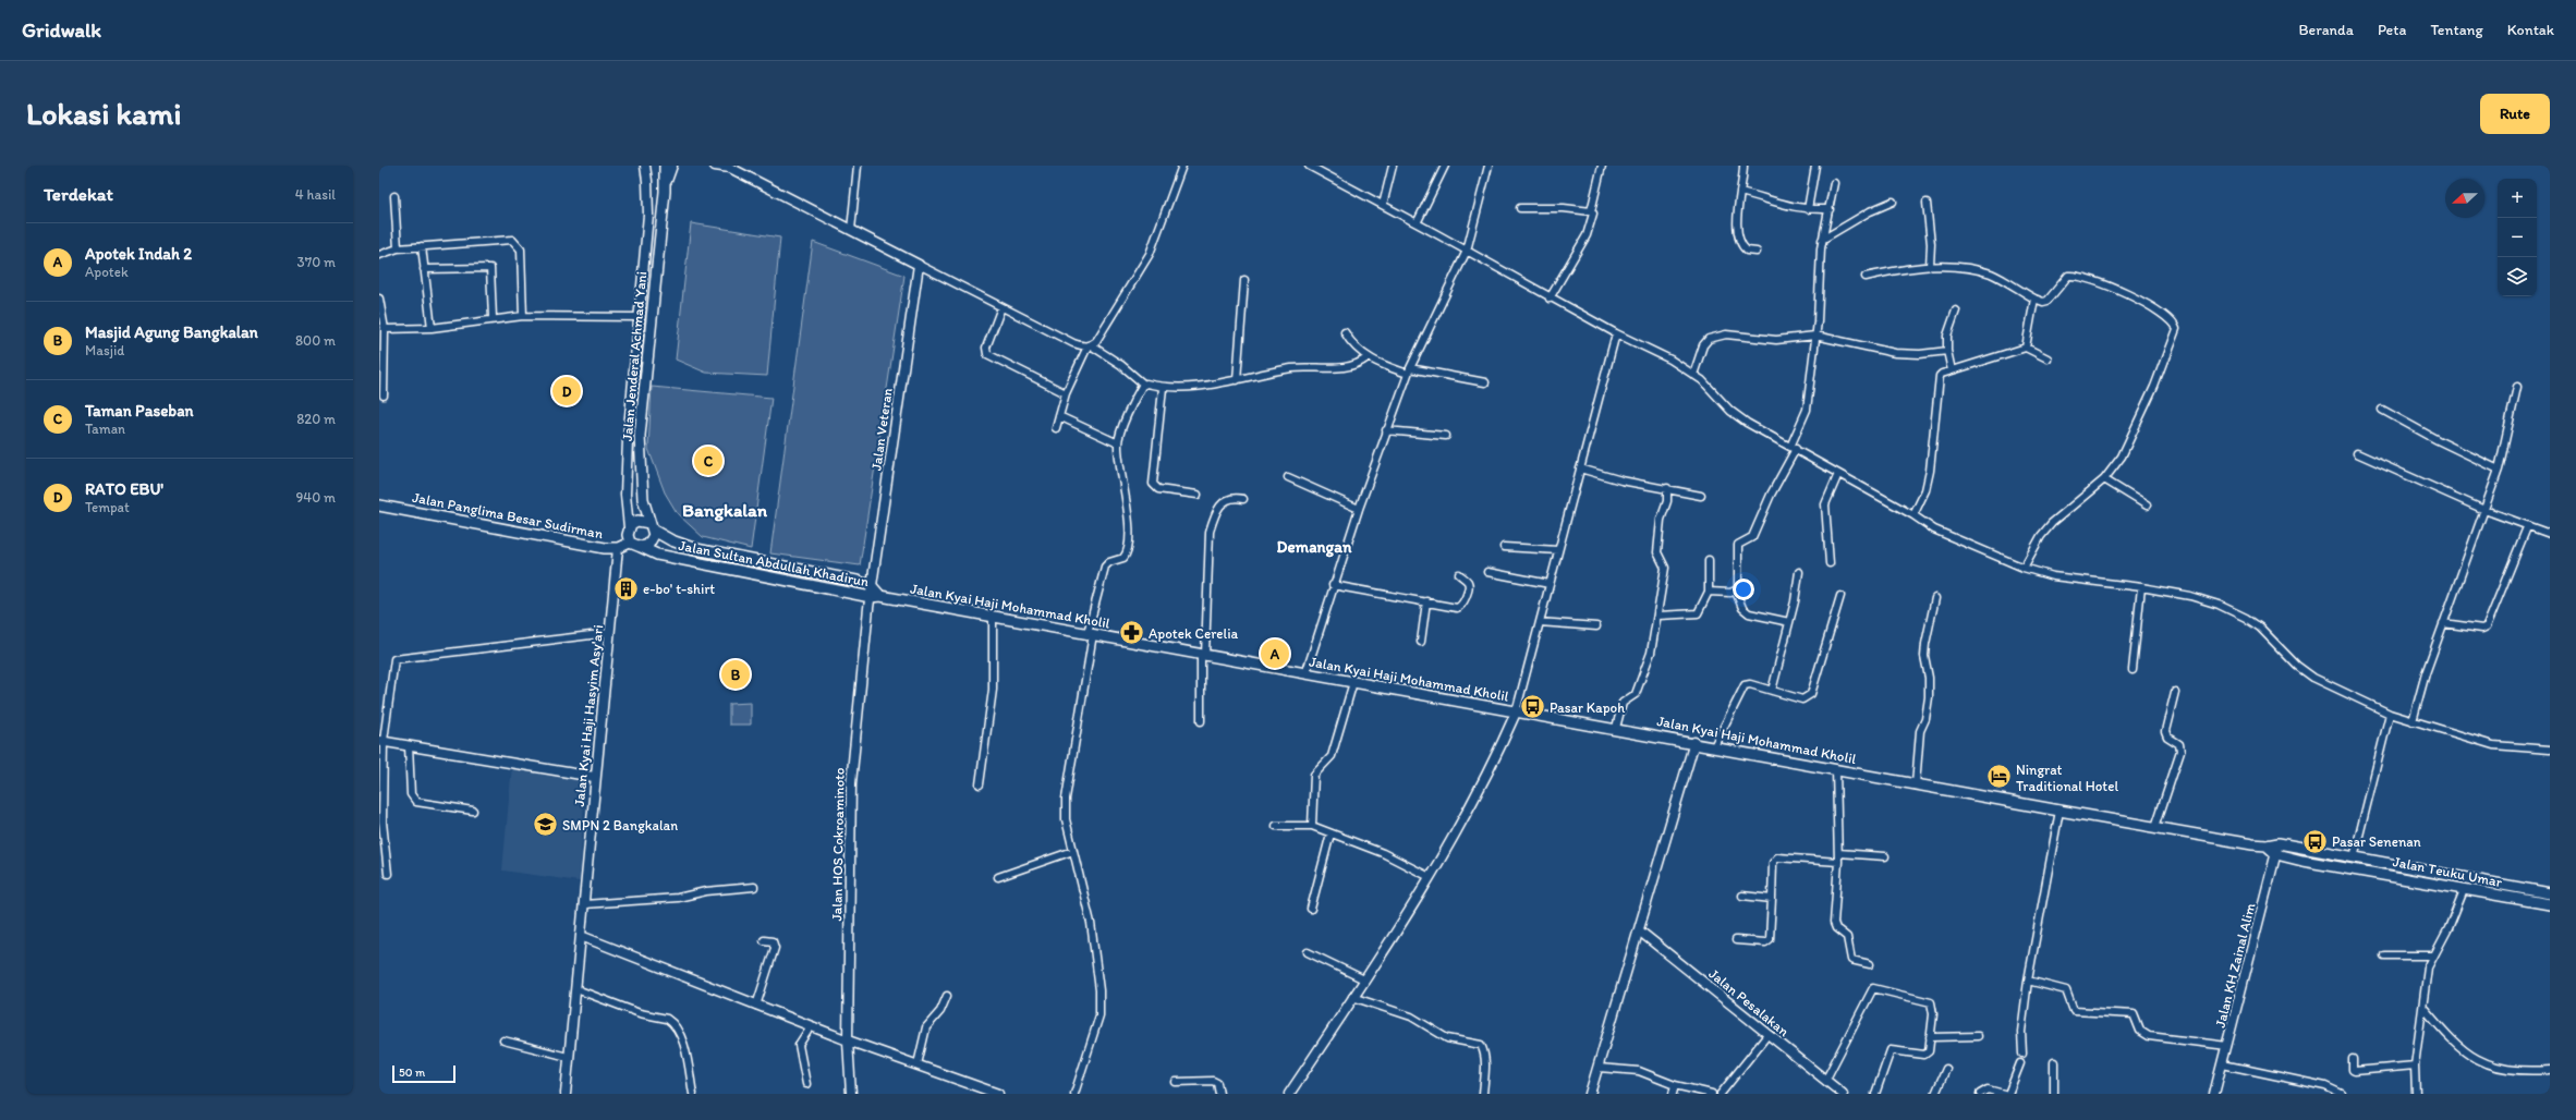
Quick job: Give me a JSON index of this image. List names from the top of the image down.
{
  "streets": {
    "main road": [
      "Jalan Jenderal Achmad Yani",
      "Jalan Panglima Besar Sudirman",
      "Jalan Sultan Abdullah Khadirun",
      "Jalan Kyai Haji Mohammad Kholil",
      "Jalan Teuku Umar"
    ],
    "street": [
      "Jalan Veteran",
      "Jalan Kyai Haji Hasyim Asy'ari",
      "Jalan HOS Cokroaminoto",
      "Jalan KH Zainal Alim",
      "Jalan Pesalakan"
    ]
  },
  "crossings": [
    ["Jalan Jenderal Achmad Yani", "Jalan Panglima Besar Sudirman"],
    ["Jalan Jenderal Achmad Yani", "Jalan Sultan Abdullah Khadirun"],
    ["Jalan Veteran", "Jalan Sultan Abdullah Khadirun"],
    ["Jalan Panglima Besar Sudirman", "Jalan Sultan Abdullah Khadirun"],
    ["Jalan Panglima Besar Sudirman", "Jalan Kyai Haji Hasyim Asy'ari"],
    ["Jalan Sultan Abdullah Khadirun", "Jalan Kyai Haji Mohammad Kholil"],
    ["Jalan Sultan Abdullah Khadirun", "Jalan HOS Cokroaminoto"],
    ["Jalan Kyai Haji Mohammad Kholil", "Jalan HOS Cokroaminoto"],
    ["Jalan Kyai Haji Mohammad Kholil", "Jalan Teuku Umar"],
    ["Jalan Teuku Umar", "Jalan KH Zainal Alim"]
  ],
  "districts": ["Bangkalan", "Demangan"],
  "places": {
    "building": ["e-bo' t-shirt"],
    "pharmacy": ["Apotek Cerelia"],
    "bus stop": ["Pasar Kapoh", "Pasar Senenan"],
    "hotel": ["Ningrat Traditional Hotel"],
    "school or university": ["SMPN 2 Bangkalan"]
  },
  "scale_bar": "50 m",
  "north": "left",
  "page": {
    "header": "Gridwalk",
    "nav": [
      "Beranda",
      "Peta",
      "Tentang",
      "Kontak"
    ],
    "buttons": "Rute",
    "title": "Lokasi kami",
    "heading": ["Terdekat", "4 hasil"],
    "map_buttons": ["+", "−"],
    "list": [
      {
        "mark": "A",
        "name": "Apotek Indah 2",
        "note": "Apotek",
        "value": "370 m"
      },
      {
        "mark": "B",
        "name": "Masjid Agung Bangkalan",
        "note": "Masjid",
        "value": "800 m"
      },
      {
        "mark": "C",
        "name": "Taman Paseban",
        "note": "Taman",
        "value": "820 m"
      },
      {
        "mark": "D",
        "name": "RATO EBU'",
        "note": "Tempat",
        "value": "940 m"
      }
    ],
    "pins": [
      "D",
      "C",
      "A",
      "B"
    ],
    "scale": "50 m"
  }
}
